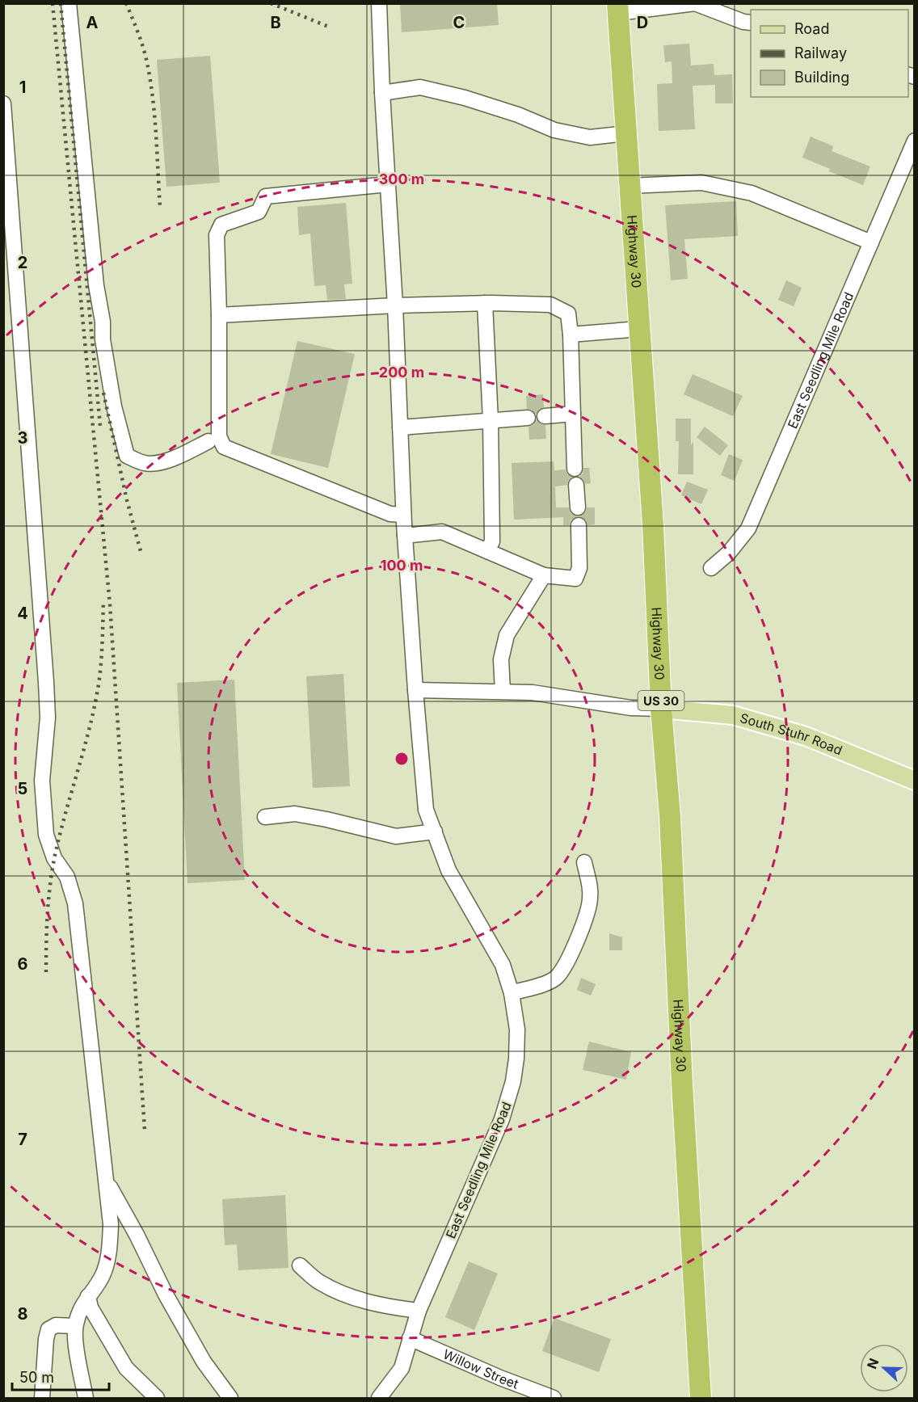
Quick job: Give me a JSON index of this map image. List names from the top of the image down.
{
  "streets": {
    "highway": ["Highway 30", "US 30"],
    "main road": ["South Stuhr Road"],
    "street": ["East Seedling Mile Road", "Willow Street"]
  },
  "crossings": [
    ["Highway 30", "South Stuhr Road"],
    ["East Seedling Mile Road", "Willow Street"]
  ],
  "legend": ["Road", "Railway", "Building"],
  "scale_bar": "50 m",
  "north": "left",
  "grid": {
    "columns": [
      "A",
      "B",
      "C",
      "D"
    ],
    "rows": [
      "1",
      "2",
      "3",
      "4",
      "5",
      "6",
      "7",
      "8"
    ]
  },
  "rings": ["300 m", "200 m", "100 m"]
}
